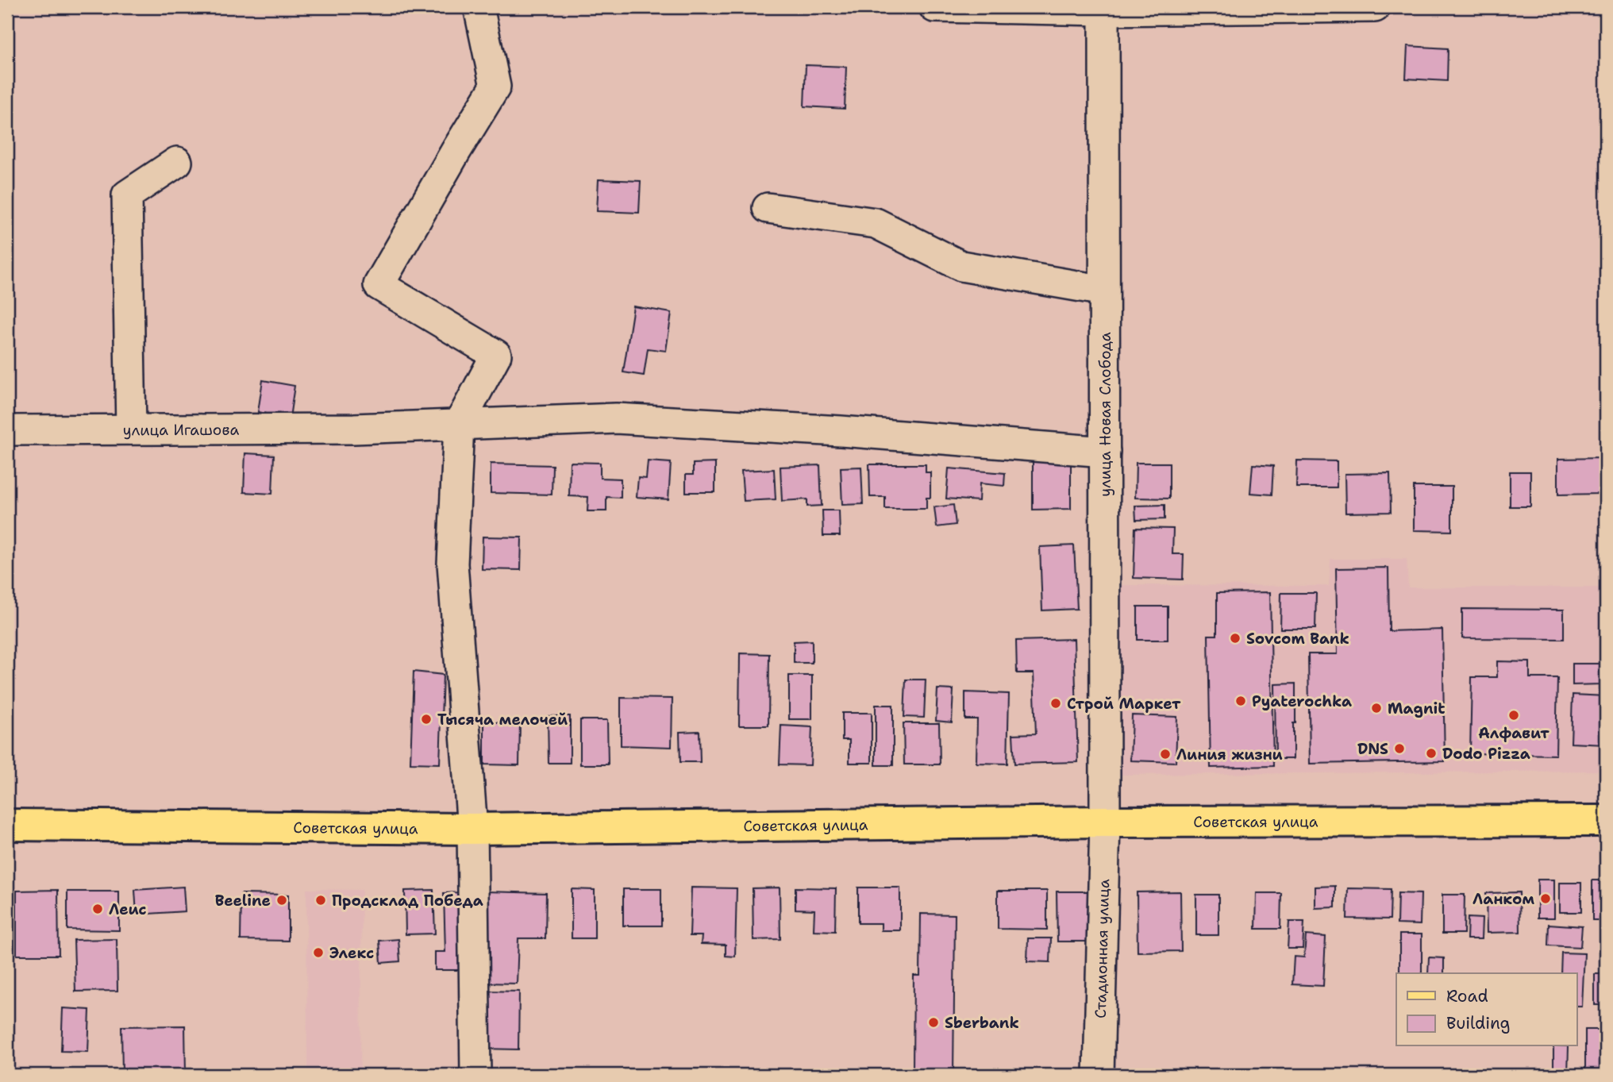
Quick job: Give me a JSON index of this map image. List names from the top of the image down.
{
  "streets": {
    "main road": ["Советская улица"],
    "street": ["улица Новая Слобода", "улица Игашова", "Стадионная улица"]
  },
  "crossings": [
    ["улица Новая Слобода", "улица Игашова"],
    ["улица Новая Слобода", "Советская улица"],
    ["улица Новая Слобода", "Стадионная улица"],
    ["Советская улица", "Стадионная улица"]
  ],
  "places": [
    "Sovcom Bank",
    "Pyaterochka",
    "Строй Маркет",
    "Magnit",
    "Алфавит",
    "Тысяча мелочей",
    "DNS",
    "Dodo Pizza",
    "Линия жизни",
    "Ланком",
    "Beeline",
    "Продсклад Победа",
    "Леис",
    "Элекс",
    "Sberbank"
  ],
  "legend": ["Road", "Building"]
}
